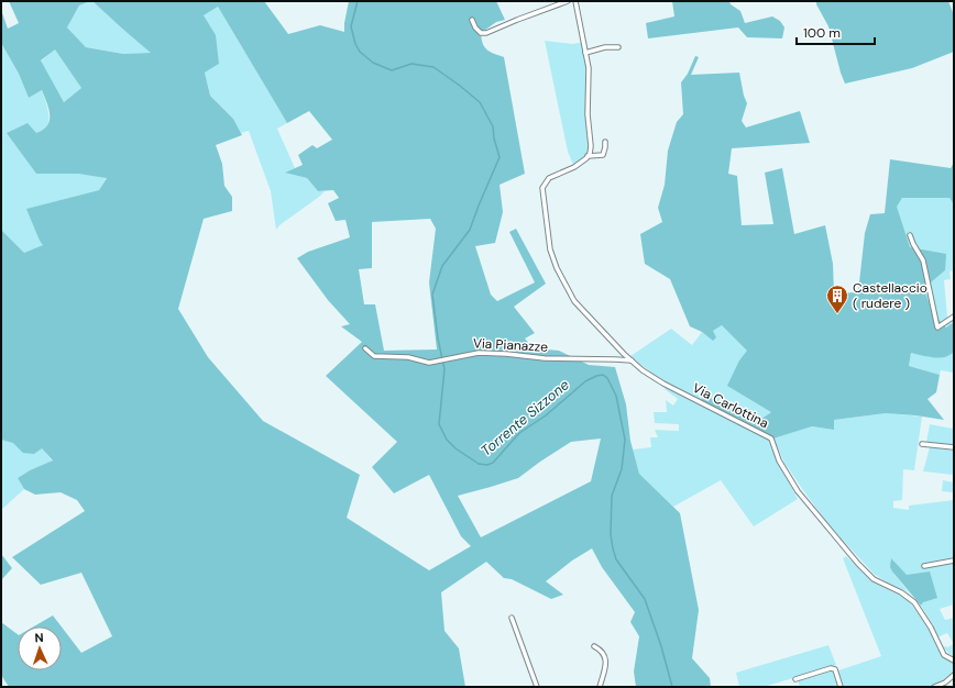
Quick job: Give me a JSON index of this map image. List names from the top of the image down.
{
  "streets": {
    "street": ["Via Pianazze", "Via Carlottina"]
  },
  "crossings": [
    ["Via Pianazze", "Via Carlottina"]
  ],
  "water": ["Torrente Sizzone"],
  "places": {
    "building": ["Castellaccio ( rudere )"]
  },
  "scale_bar": "100 m",
  "north": "top"
}
